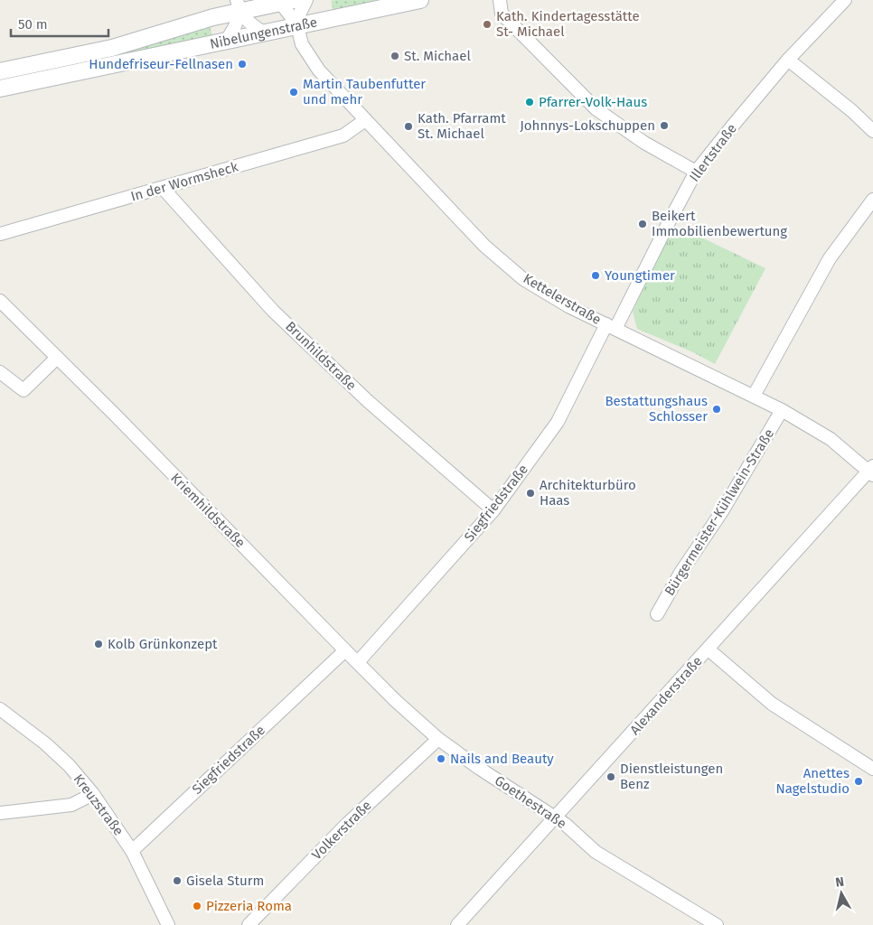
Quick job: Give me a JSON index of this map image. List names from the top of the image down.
{
  "streets": {
    "street": [
      "Nibelungenstraße",
      "Illertstraße",
      "In der Wormsheck",
      "Kettelerstraße",
      "Brunhildstraße",
      "Siegfriedstraße",
      "Kriemhildstraße",
      "Bürgermeister-Kühlwein-Straße",
      "Alexanderstraße",
      "Goethestraße",
      "Kreuzstraße",
      "Volkerstraße"
    ]
  },
  "crossings": [
    ["Nibelungenstraße", "Kettelerstraße"],
    ["Illertstraße", "Kettelerstraße"],
    ["Illertstraße", "Siegfriedstraße"],
    ["In der Wormsheck", "Kettelerstraße"],
    ["In der Wormsheck", "Brunhildstraße"],
    ["Kettelerstraße", "Siegfriedstraße"],
    ["Kettelerstraße", "Bürgermeister-Kühlwein-Straße"],
    ["Kettelerstraße", "Alexanderstraße"],
    ["Brunhildstraße", "Siegfriedstraße"],
    ["Siegfriedstraße", "Kriemhildstraße"],
    ["Siegfriedstraße", "Goethestraße"],
    ["Siegfriedstraße", "Kreuzstraße"],
    ["Kriemhildstraße", "Goethestraße"],
    ["Alexanderstraße", "Goethestraße"],
    ["Goethestraße", "Volkerstraße"]
  ],
  "places": [
    "Kath. Kindertagesstätte St- Michael",
    "St. Michael",
    "Hundefriseur-Fellnasen",
    "Martin Taubenfutter und mehr",
    "Pfarrer-Volk-Haus",
    "Johnnys-Lokschuppen",
    "Kath. Pfarramt St. Michael",
    "Beikert Immobilienbewertung",
    "Youngtimer",
    "Bestattungshaus Schlosser",
    "Architekturbüro Haas",
    "Kolb Grünkonzept",
    "Nails and Beauty",
    "Dienstleistungen Benz",
    "Anettes Nagelstudio",
    "Gisela Sturm",
    "Pizzeria Roma"
  ],
  "scale_bar": "50 m",
  "north": "top"
}
